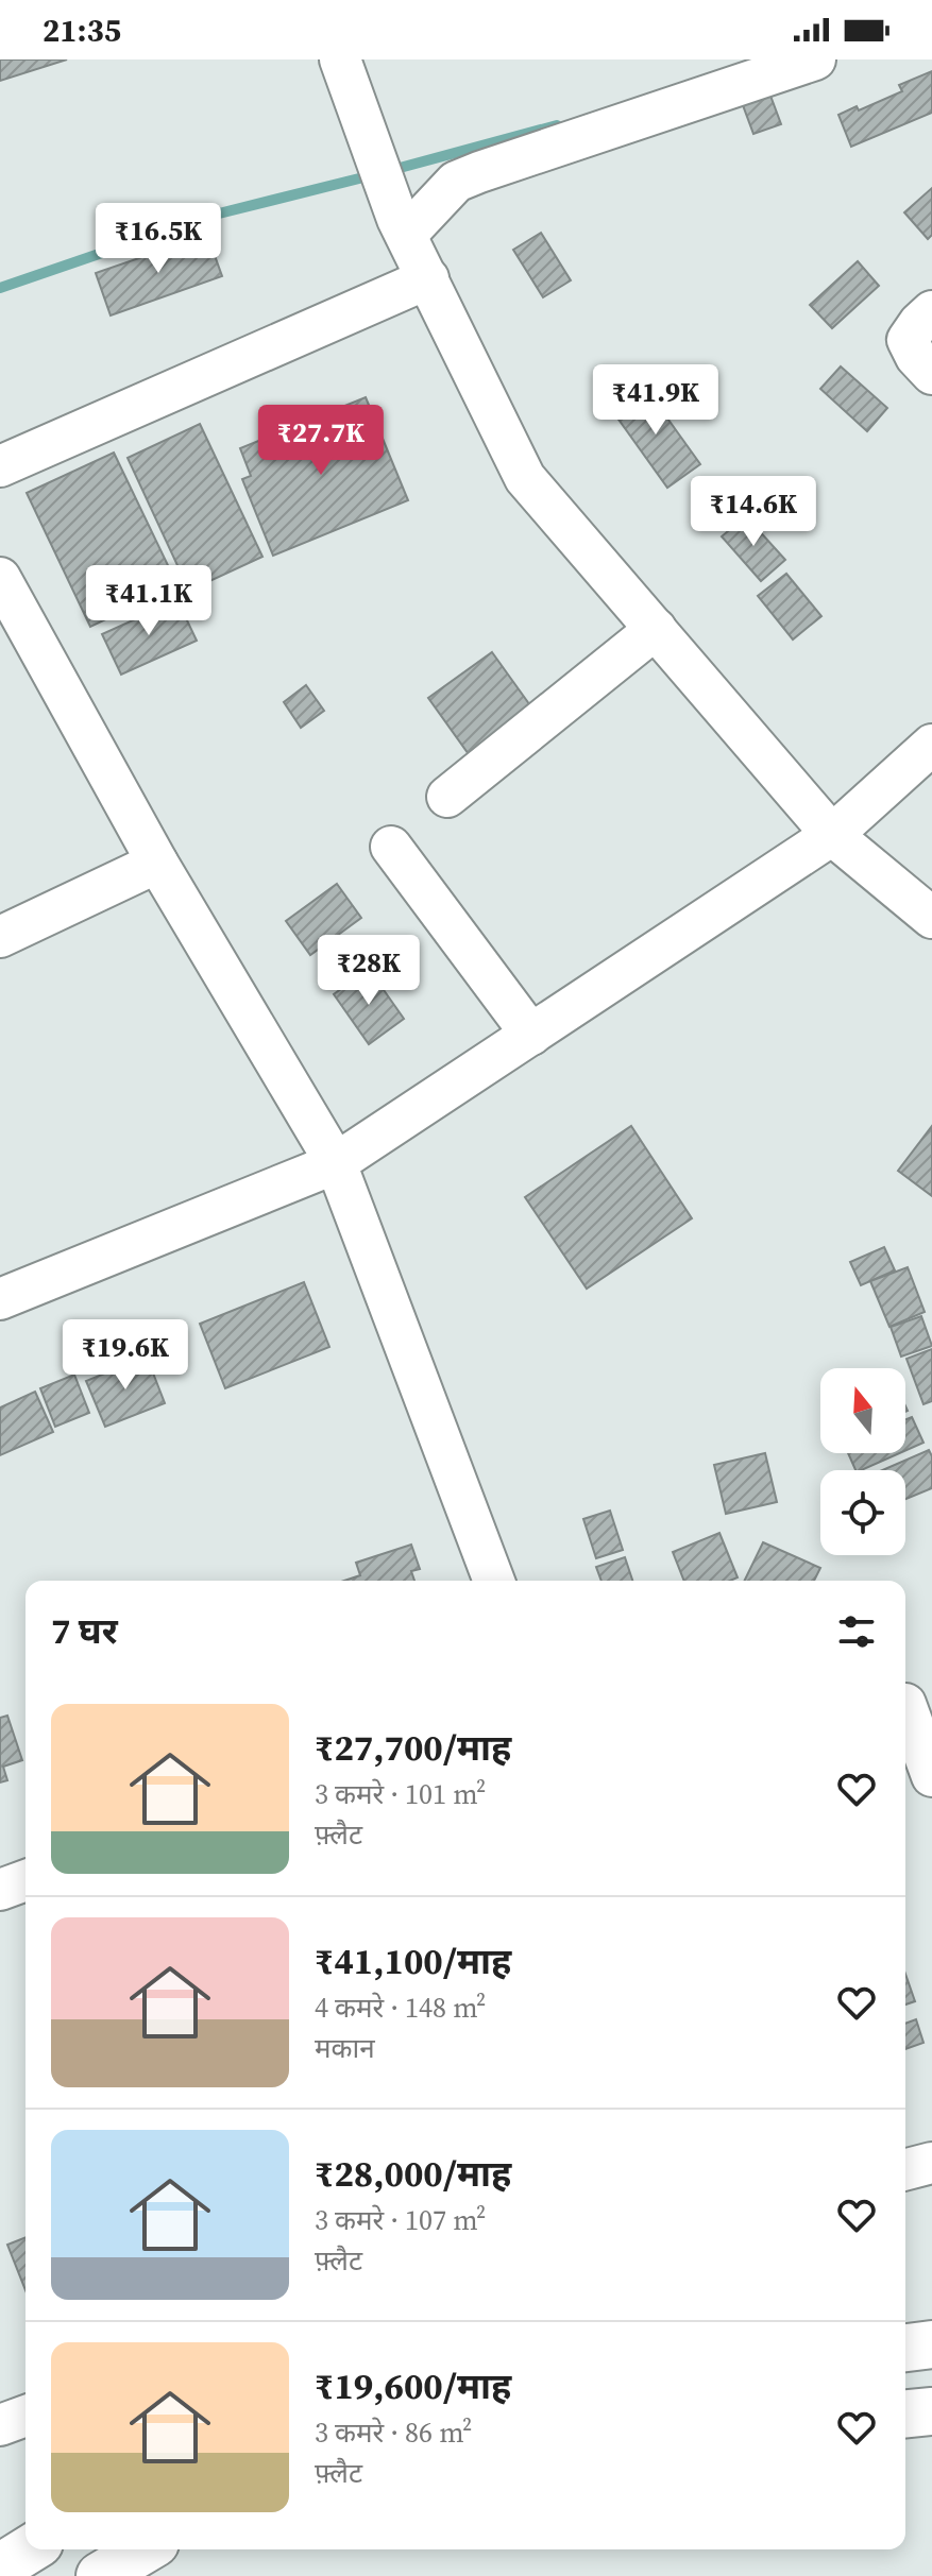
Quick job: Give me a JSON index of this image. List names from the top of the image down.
{
  "north": "top",
  "page": {
    "status": "21:35",
    "price": [
      "₹16.5K",
      "₹41.9K",
      "₹27.7K",
      "₹14.6K",
      "₹41.1K",
      "₹28K",
      "₹19.6K"
    ],
    "heading": "7 घर",
    "list": [
      {
        "name": "₹27,700/माह",
        "note": "3 कमरे · 101 m² · फ़्लैट"
      },
      {
        "name": "₹41,100/माह",
        "note": "4 कमरे · 148 m² · मकान"
      },
      {
        "name": "₹28,000/माह",
        "note": "3 कमरे · 107 m² · फ़्लैट"
      },
      {
        "name": "₹19,600/माह",
        "note": "3 कमरे · 86 m² · फ़्लैट"
      }
    ]
  }
}
